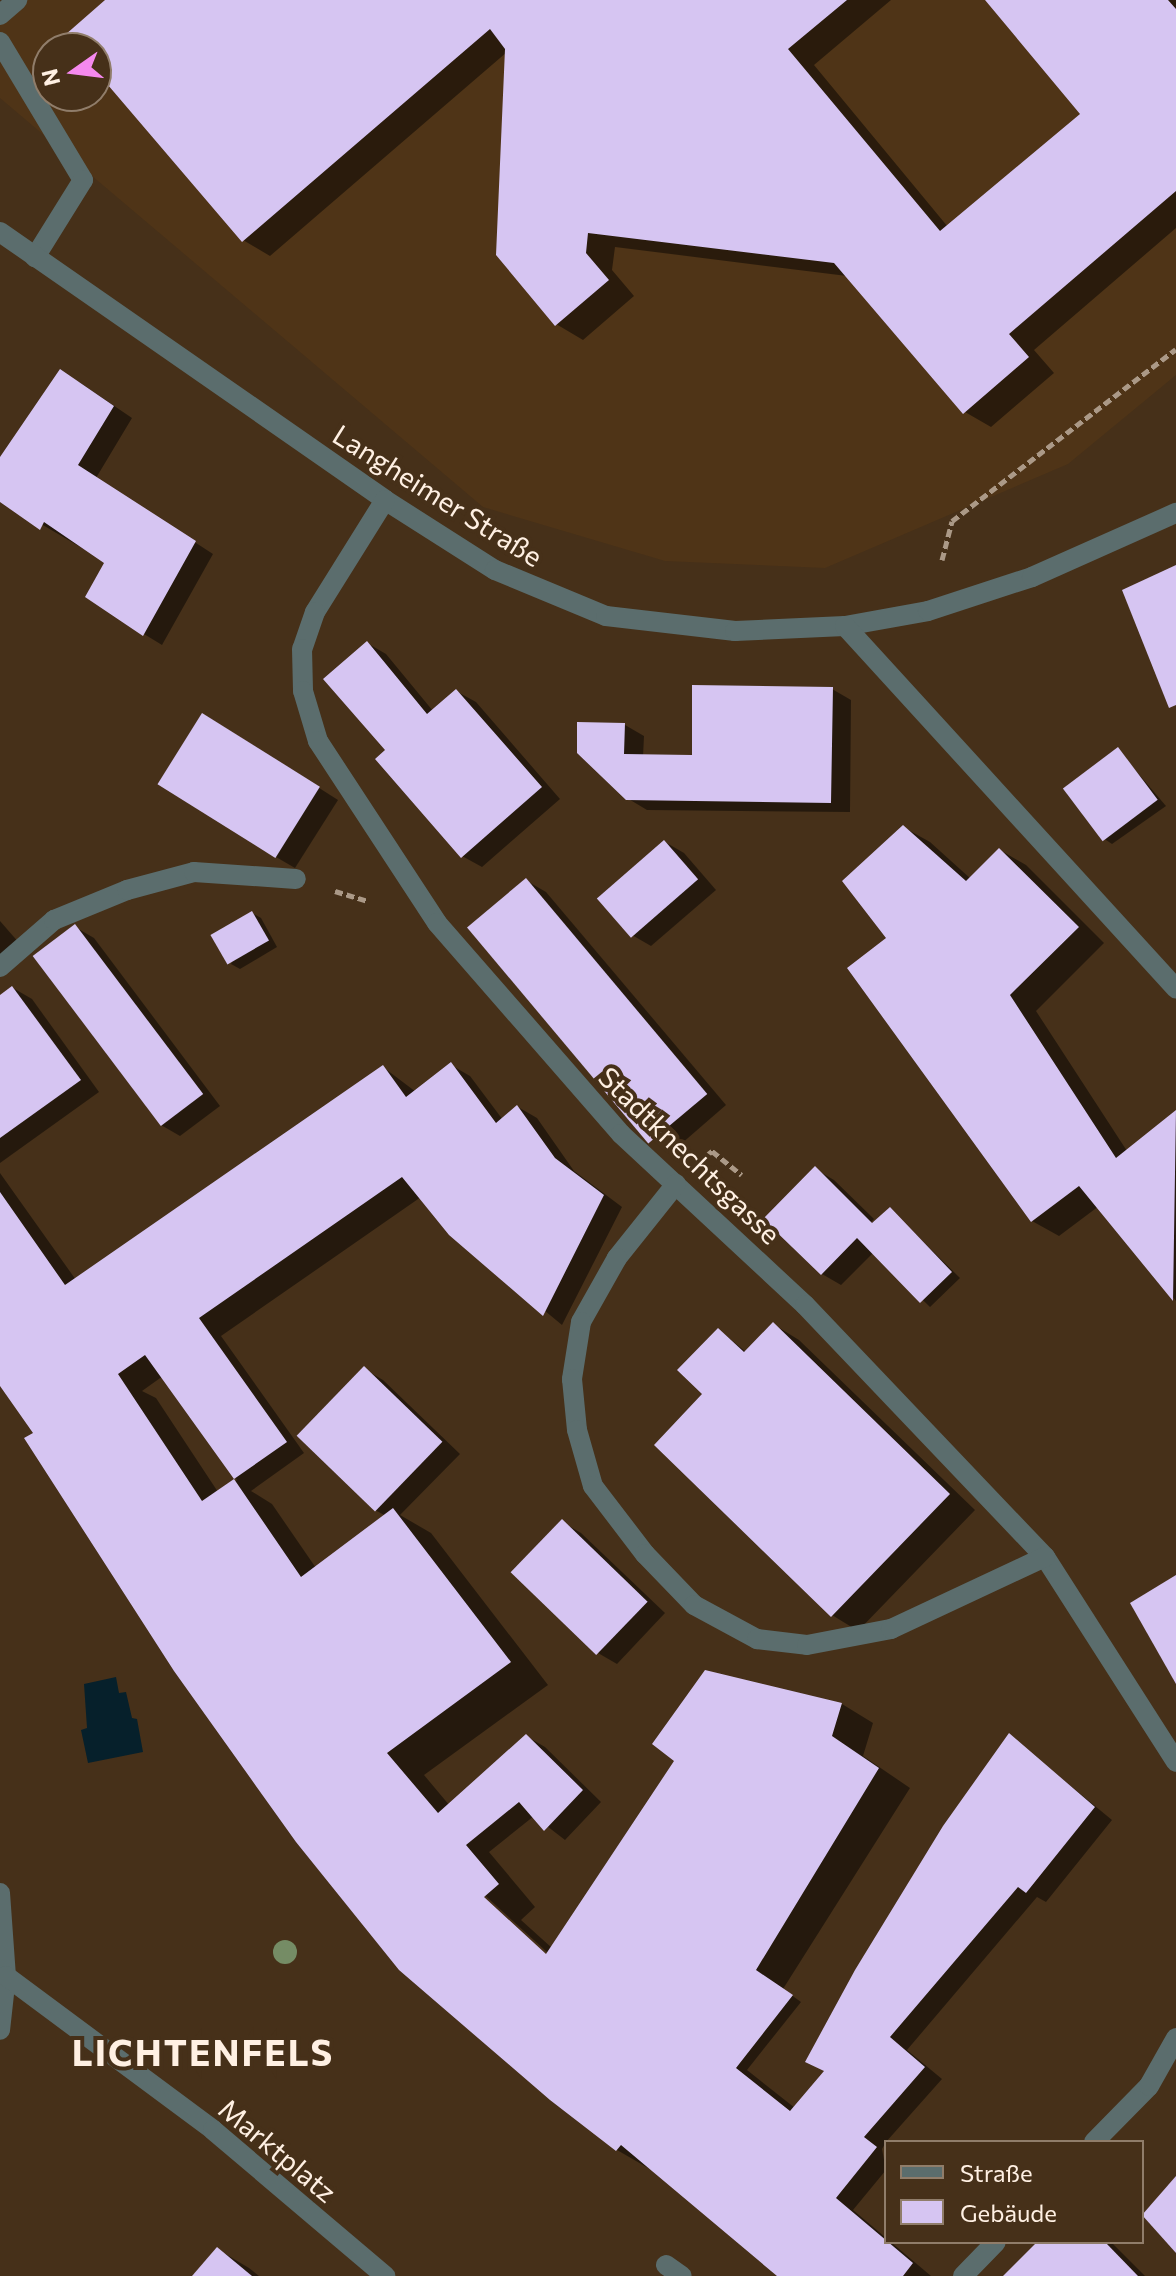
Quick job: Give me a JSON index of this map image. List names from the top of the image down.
{
  "streets": {
    "street": ["Langheimer Straße", "Stadtknechtsgasse", "Marktplatz"]
  },
  "crossings": [
    ["Langheimer Straße", "Stadtknechtsgasse"]
  ],
  "districts": ["LICHTENFELS"],
  "legend": ["Straße", "Gebäude"],
  "north": "left"
}
